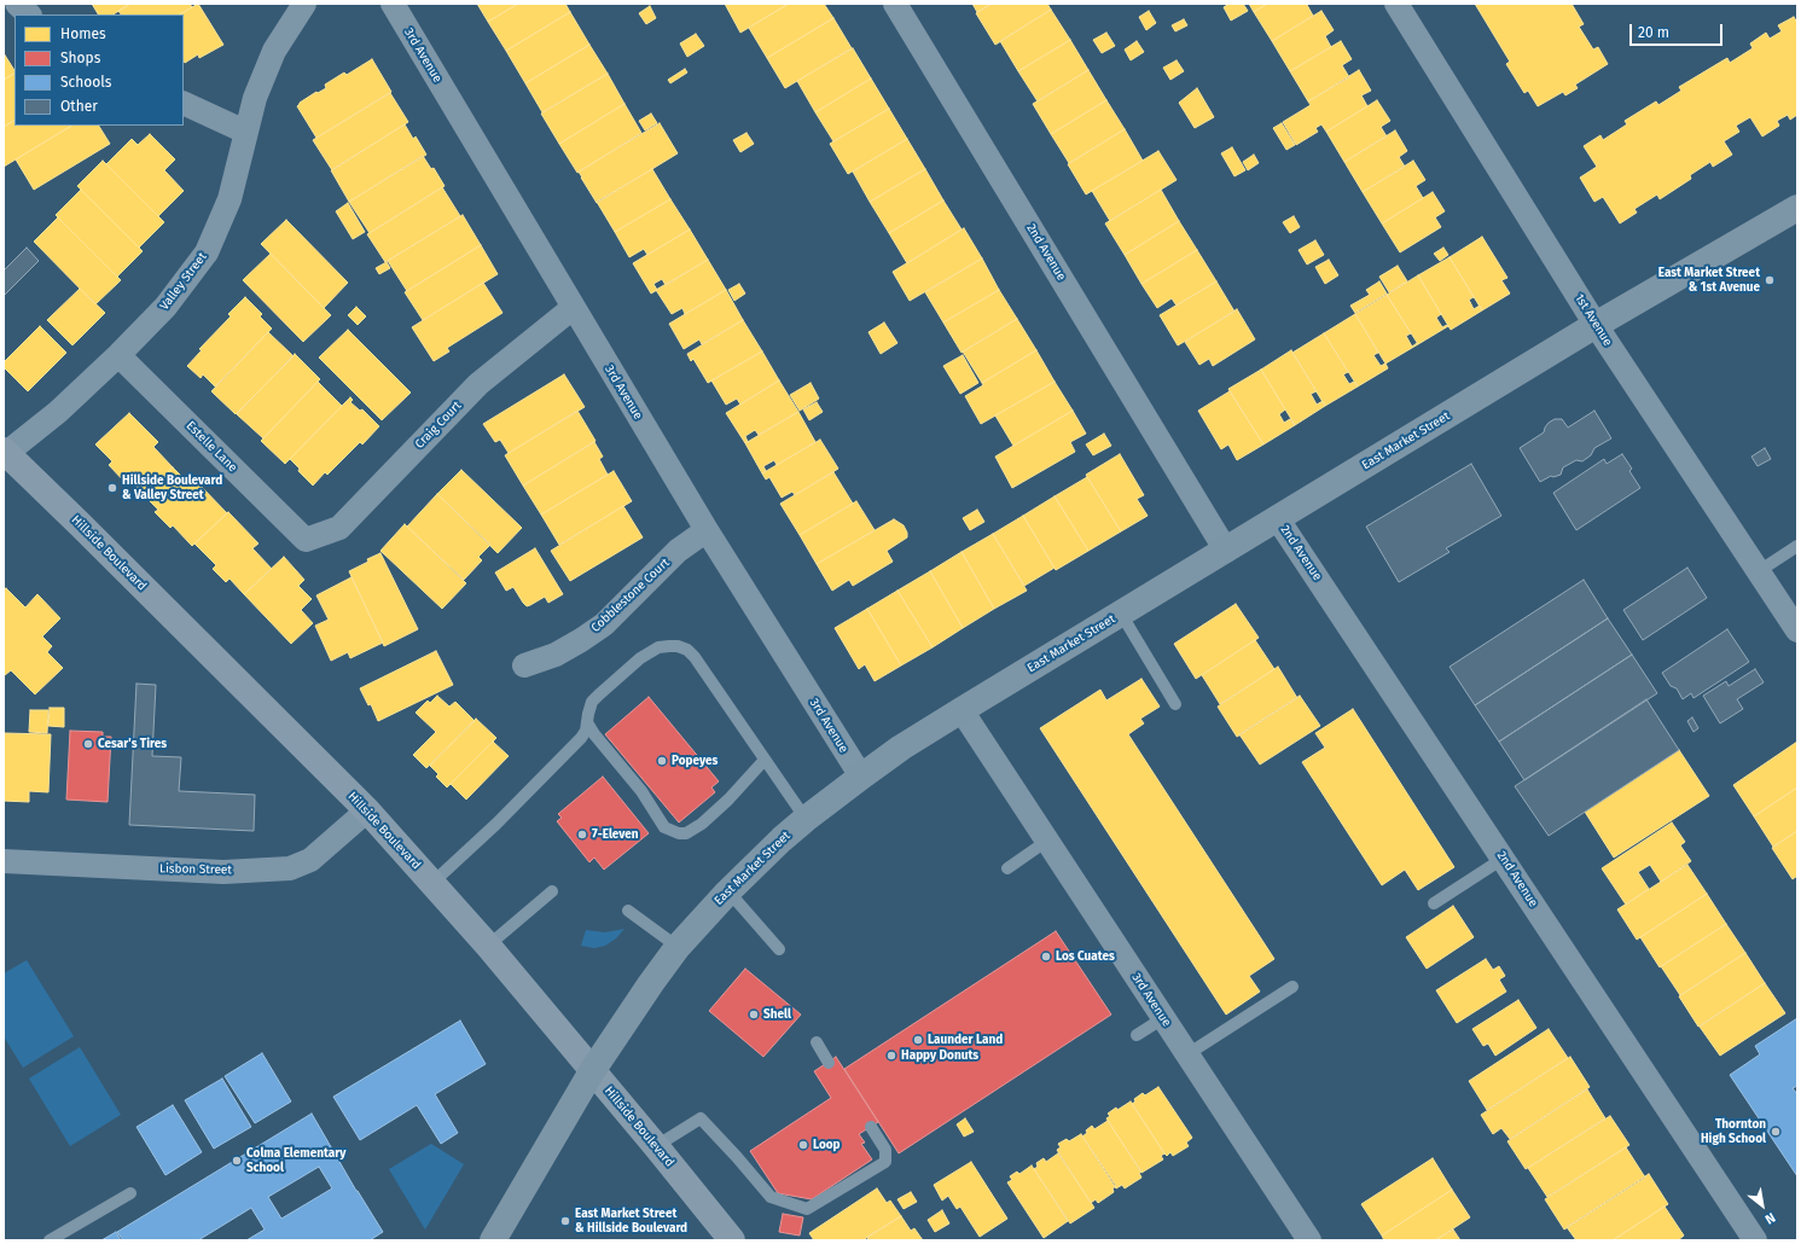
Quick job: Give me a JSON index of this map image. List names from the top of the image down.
{
  "streets": {
    "main road": ["East Market Street", "Hillside Boulevard"],
    "street": [
      "3rd Avenue",
      "2nd Avenue",
      "Valley Street",
      "1st Avenue",
      "Craig Court",
      "Estelle Lane",
      "Cobblestone Court",
      "Lisbon Street"
    ]
  },
  "crossings": [
    ["3rd Avenue", "Craig Court"],
    ["3rd Avenue", "East Market Street"],
    ["3rd Avenue", "Cobblestone Court"],
    ["2nd Avenue", "East Market Street"],
    ["Valley Street", "Estelle Lane"],
    ["Valley Street", "Hillside Boulevard"],
    ["1st Avenue", "East Market Street"],
    ["Craig Court", "Estelle Lane"],
    ["East Market Street", "Hillside Boulevard"],
    ["Hillside Boulevard", "Lisbon Street"]
  ],
  "places": [
    "East Market Street & 1st Avenue",
    "Hillside Boulevard & Valley Street",
    "Cesar's Tires",
    "Popeyes",
    "7-Eleven",
    "Los Cuates",
    "Shell",
    "Launder Land",
    "Happy Donuts",
    "Thornton High School",
    "Loop",
    "Colma Elementary School",
    "East Market Street & Hillside Boulevard"
  ],
  "legend": [
    "Homes",
    "Shops",
    "Schools",
    "Other"
  ],
  "scale_bar": "20 m",
  "north": "bottom right"
}
